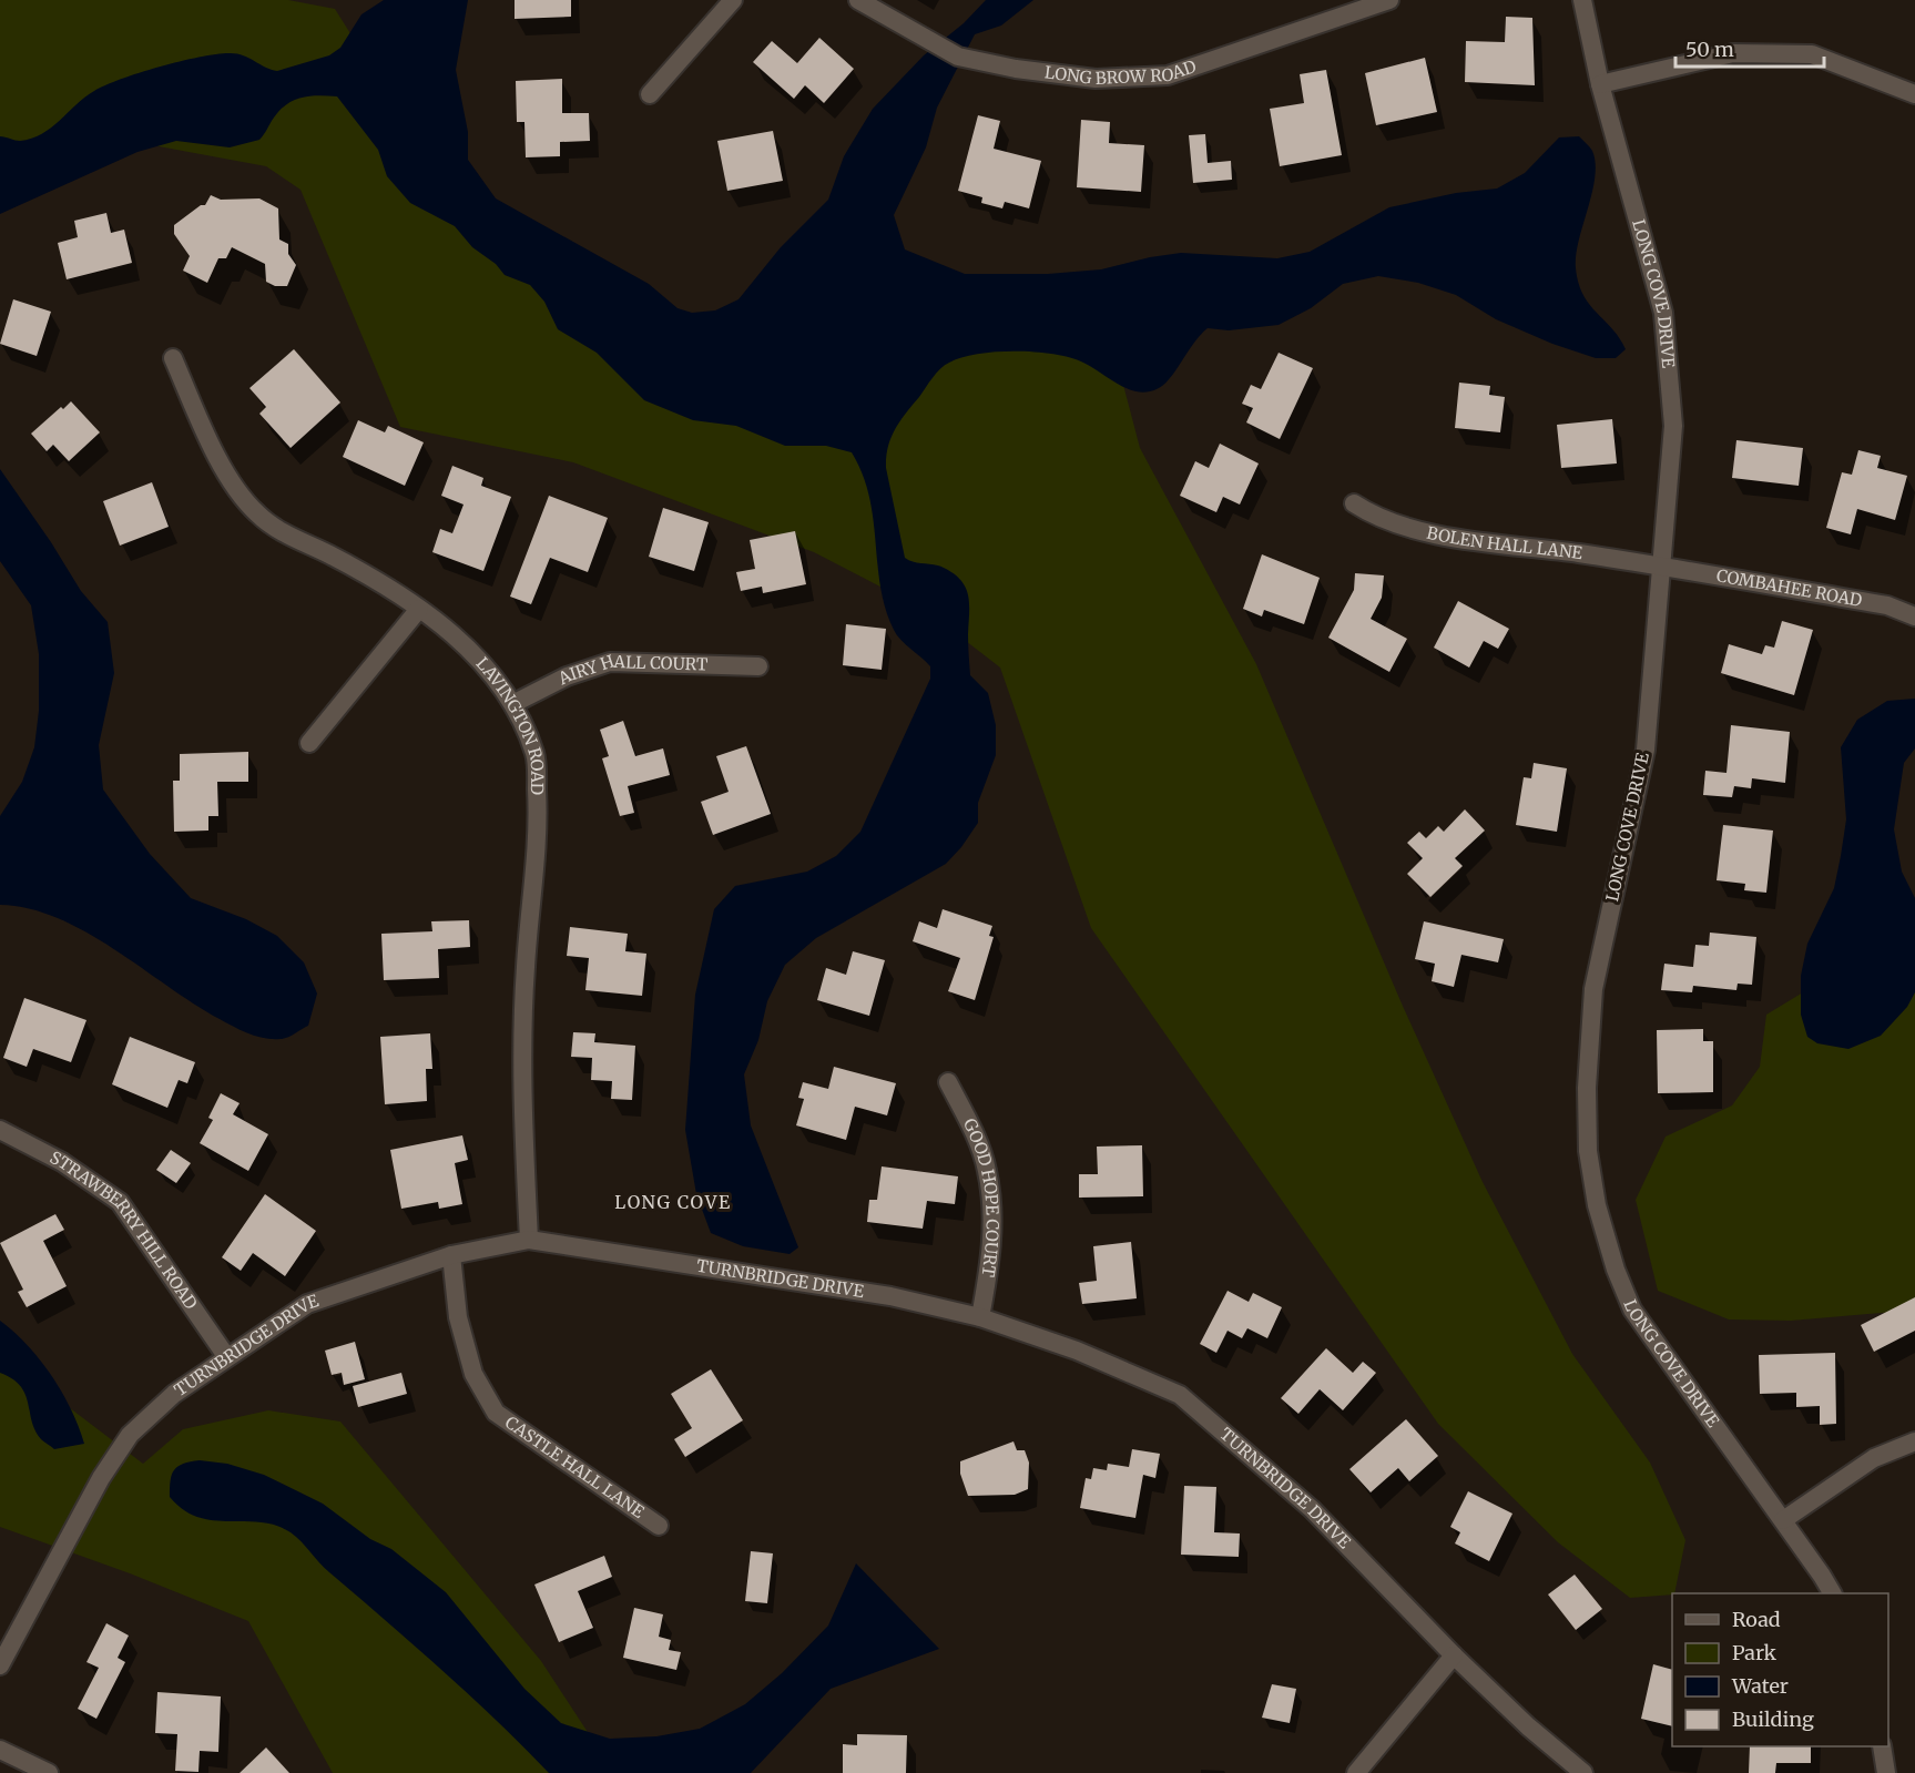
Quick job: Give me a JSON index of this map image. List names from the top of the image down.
{
  "streets": {
    "street": [
      "LONG BROW ROAD",
      "LONG COVE DRIVE",
      "BOLEN HALL LANE",
      "COMBAHEE ROAD",
      "AIRY HALL COURT",
      "LAVINGTON ROAD",
      "GOOD HOPE COURT",
      "STRAWBERRY HILL ROAD",
      "TURNBRIDGE DRIVE",
      "CASTLE HALL LANE"
    ]
  },
  "crossings": [
    ["LONG COVE DRIVE", "BOLEN HALL LANE"],
    ["LONG COVE DRIVE", "COMBAHEE ROAD"],
    ["BOLEN HALL LANE", "COMBAHEE ROAD"],
    ["AIRY HALL COURT", "LAVINGTON ROAD"],
    ["LAVINGTON ROAD", "TURNBRIDGE DRIVE"],
    ["GOOD HOPE COURT", "TURNBRIDGE DRIVE"],
    ["STRAWBERRY HILL ROAD", "TURNBRIDGE DRIVE"],
    ["TURNBRIDGE DRIVE", "CASTLE HALL LANE"]
  ],
  "districts": ["LONG COVE"],
  "legend": [
    "Road",
    "Park",
    "Water",
    "Building"
  ],
  "scale_bar": "50 m"
}
